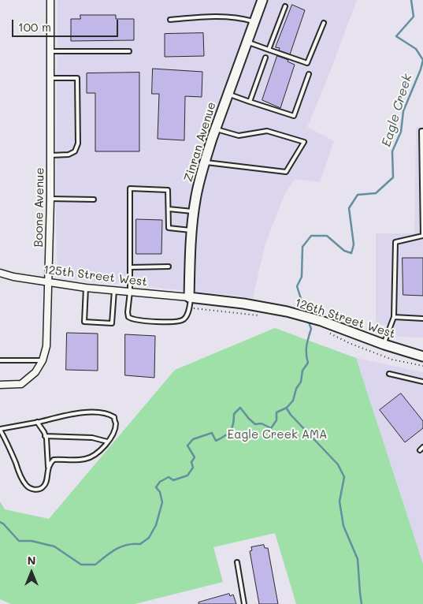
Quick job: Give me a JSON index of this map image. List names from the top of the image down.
{
  "streets": {
    "street": [
      "Zinran Avenue",
      "Boone Avenue",
      "125th Street West",
      "126th Street West"
    ]
  },
  "crossings": [
    ["Zinran Avenue", "125th Street West"],
    ["Zinran Avenue", "126th Street West"],
    ["Boone Avenue", "125th Street West"],
    ["125th Street West", "126th Street West"]
  ],
  "water": ["Eagle Creek"],
  "parks": ["Eagle Creek AMA"],
  "scale_bar": "100 m",
  "north": "top"
}
